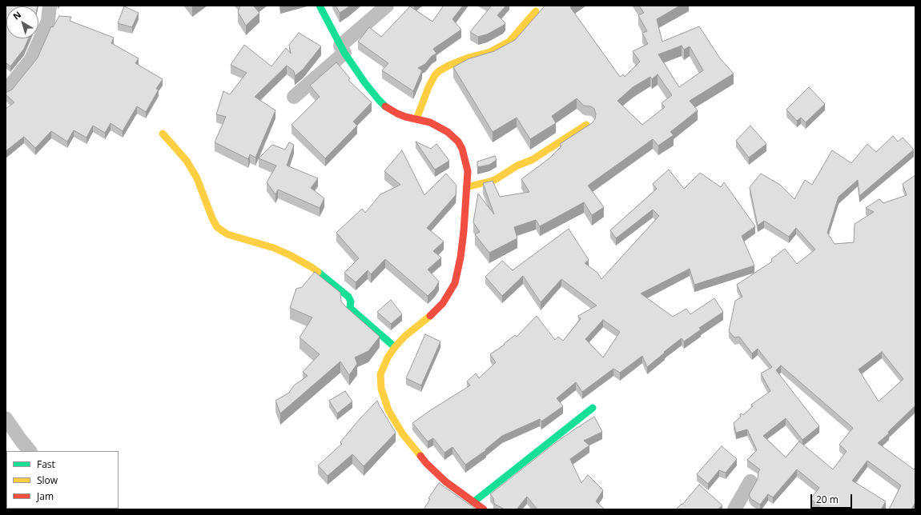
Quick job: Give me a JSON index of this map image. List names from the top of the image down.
{
  "legend": ["Fast", "Slow", "Jam"],
  "scale_bar": "20 m",
  "north": "top left"
}
